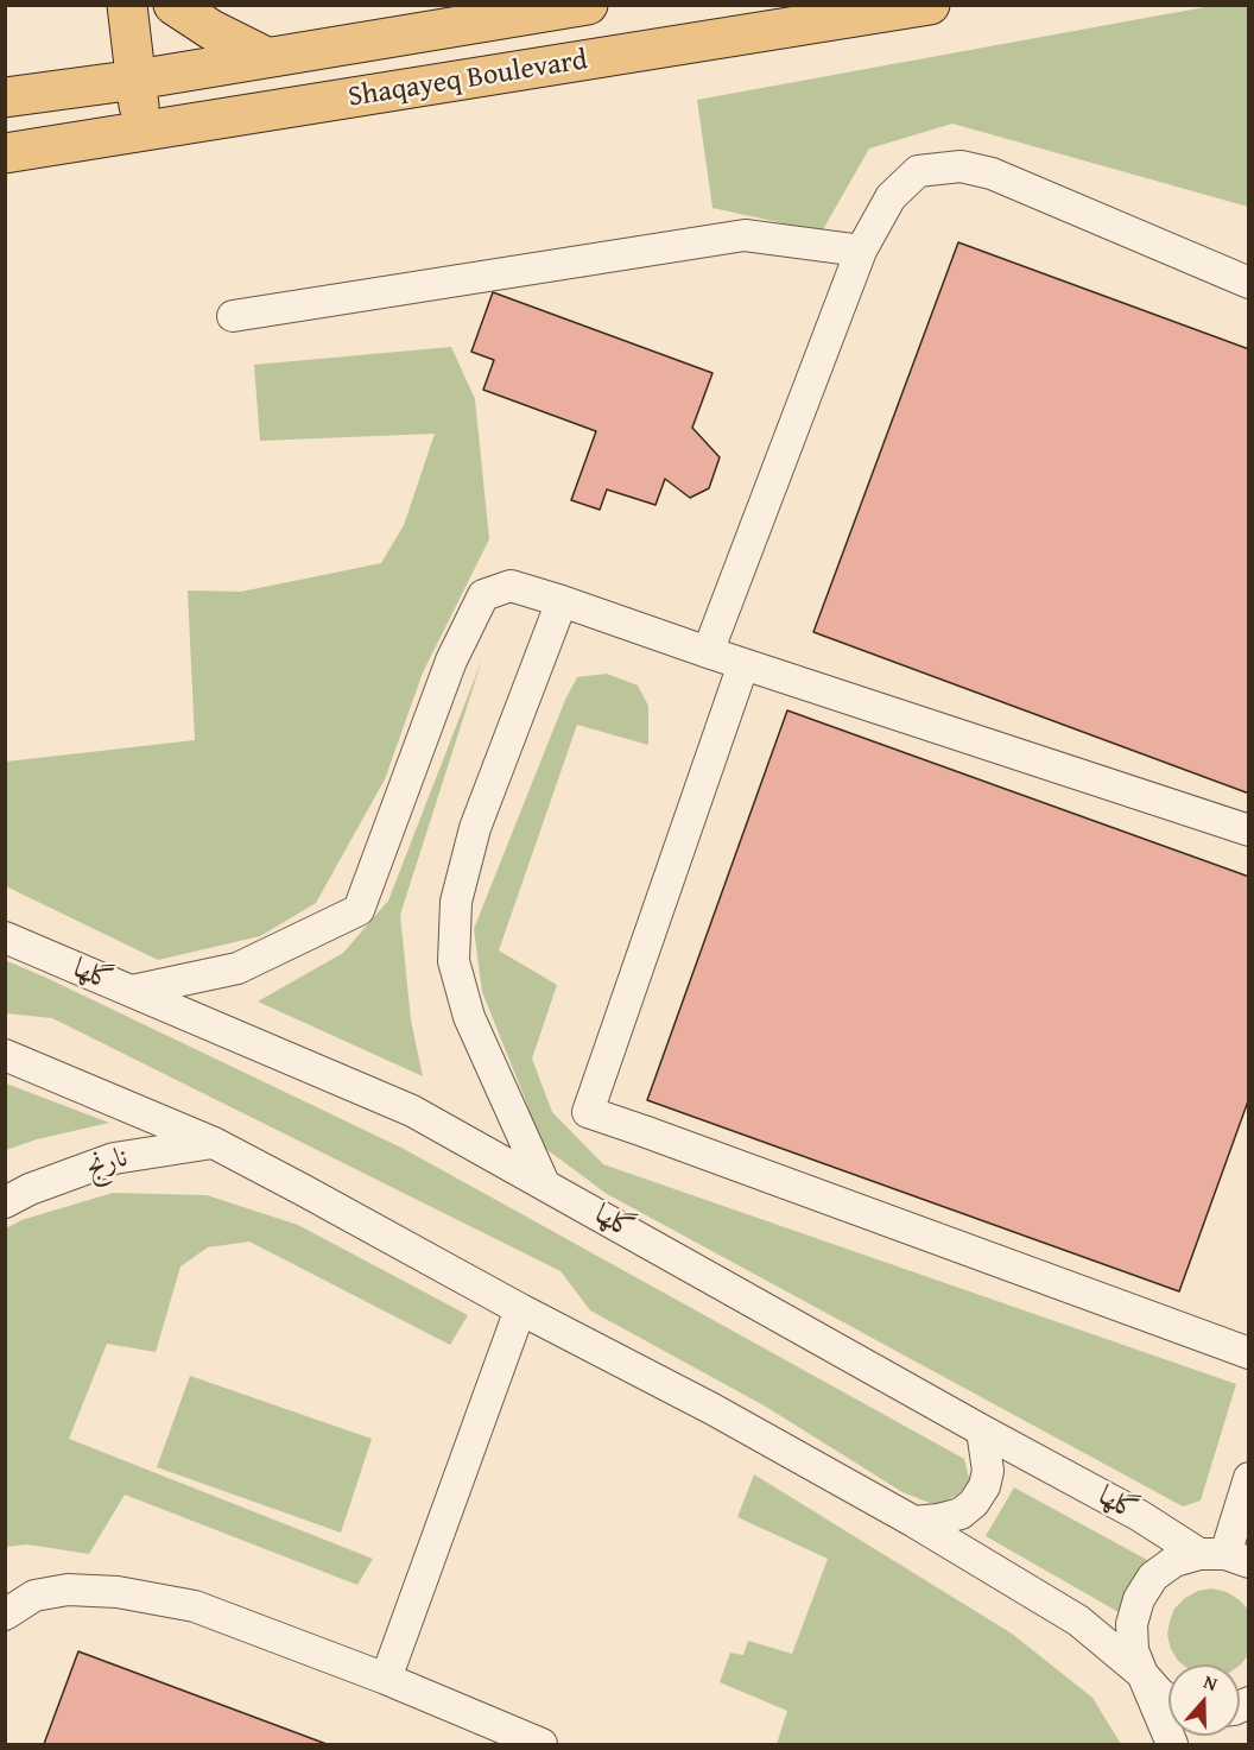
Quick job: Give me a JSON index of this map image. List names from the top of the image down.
{
  "streets": {
    "main road": ["Shaqayeq Boulevard"],
    "street": ["گلها", "نارنج"]
  },
  "north": "top"
}
